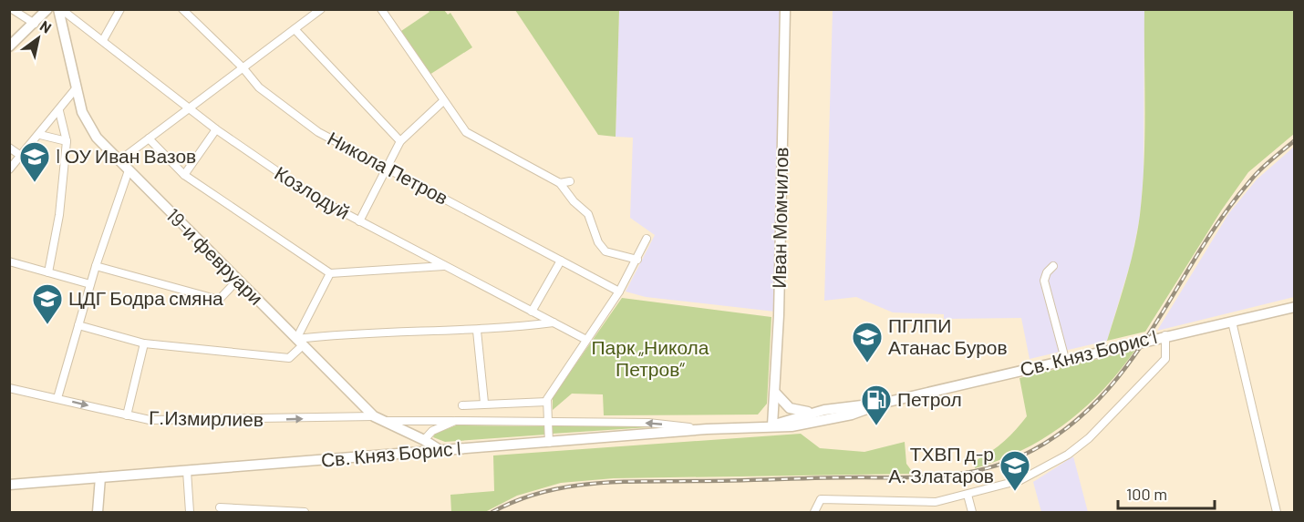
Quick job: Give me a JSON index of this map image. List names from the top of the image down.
{
  "streets": {
    "street": [
      "Никола Петров",
      "Козлодуй",
      "Иван Момчилов",
      "19-и февруари",
      "Св. Княз Борис I",
      "Г.Измирлиев"
    ]
  },
  "crossings": [
    ["Козлодуй", "19-и февруари"],
    ["Иван Момчилов", "Св. Княз Борис I"],
    ["19-и февруари", "Св. Княз Борис I"],
    ["19-и февруари", "Г.Измирлиев"]
  ],
  "one_way": ["Г.Измирлиев"],
  "parks": ["Парк „Никола Петров“"],
  "places": {
    "school or university": [
      "I ОУ Иван Вазов",
      "ЦДГ Бодра смяна",
      "ПГЛПИ Атанас Буров",
      "ТХВП д-р А. Златаров"
    ],
    "fuel station": ["Петрол"]
  },
  "scale_bar": "100 m",
  "north": "top right"
}
